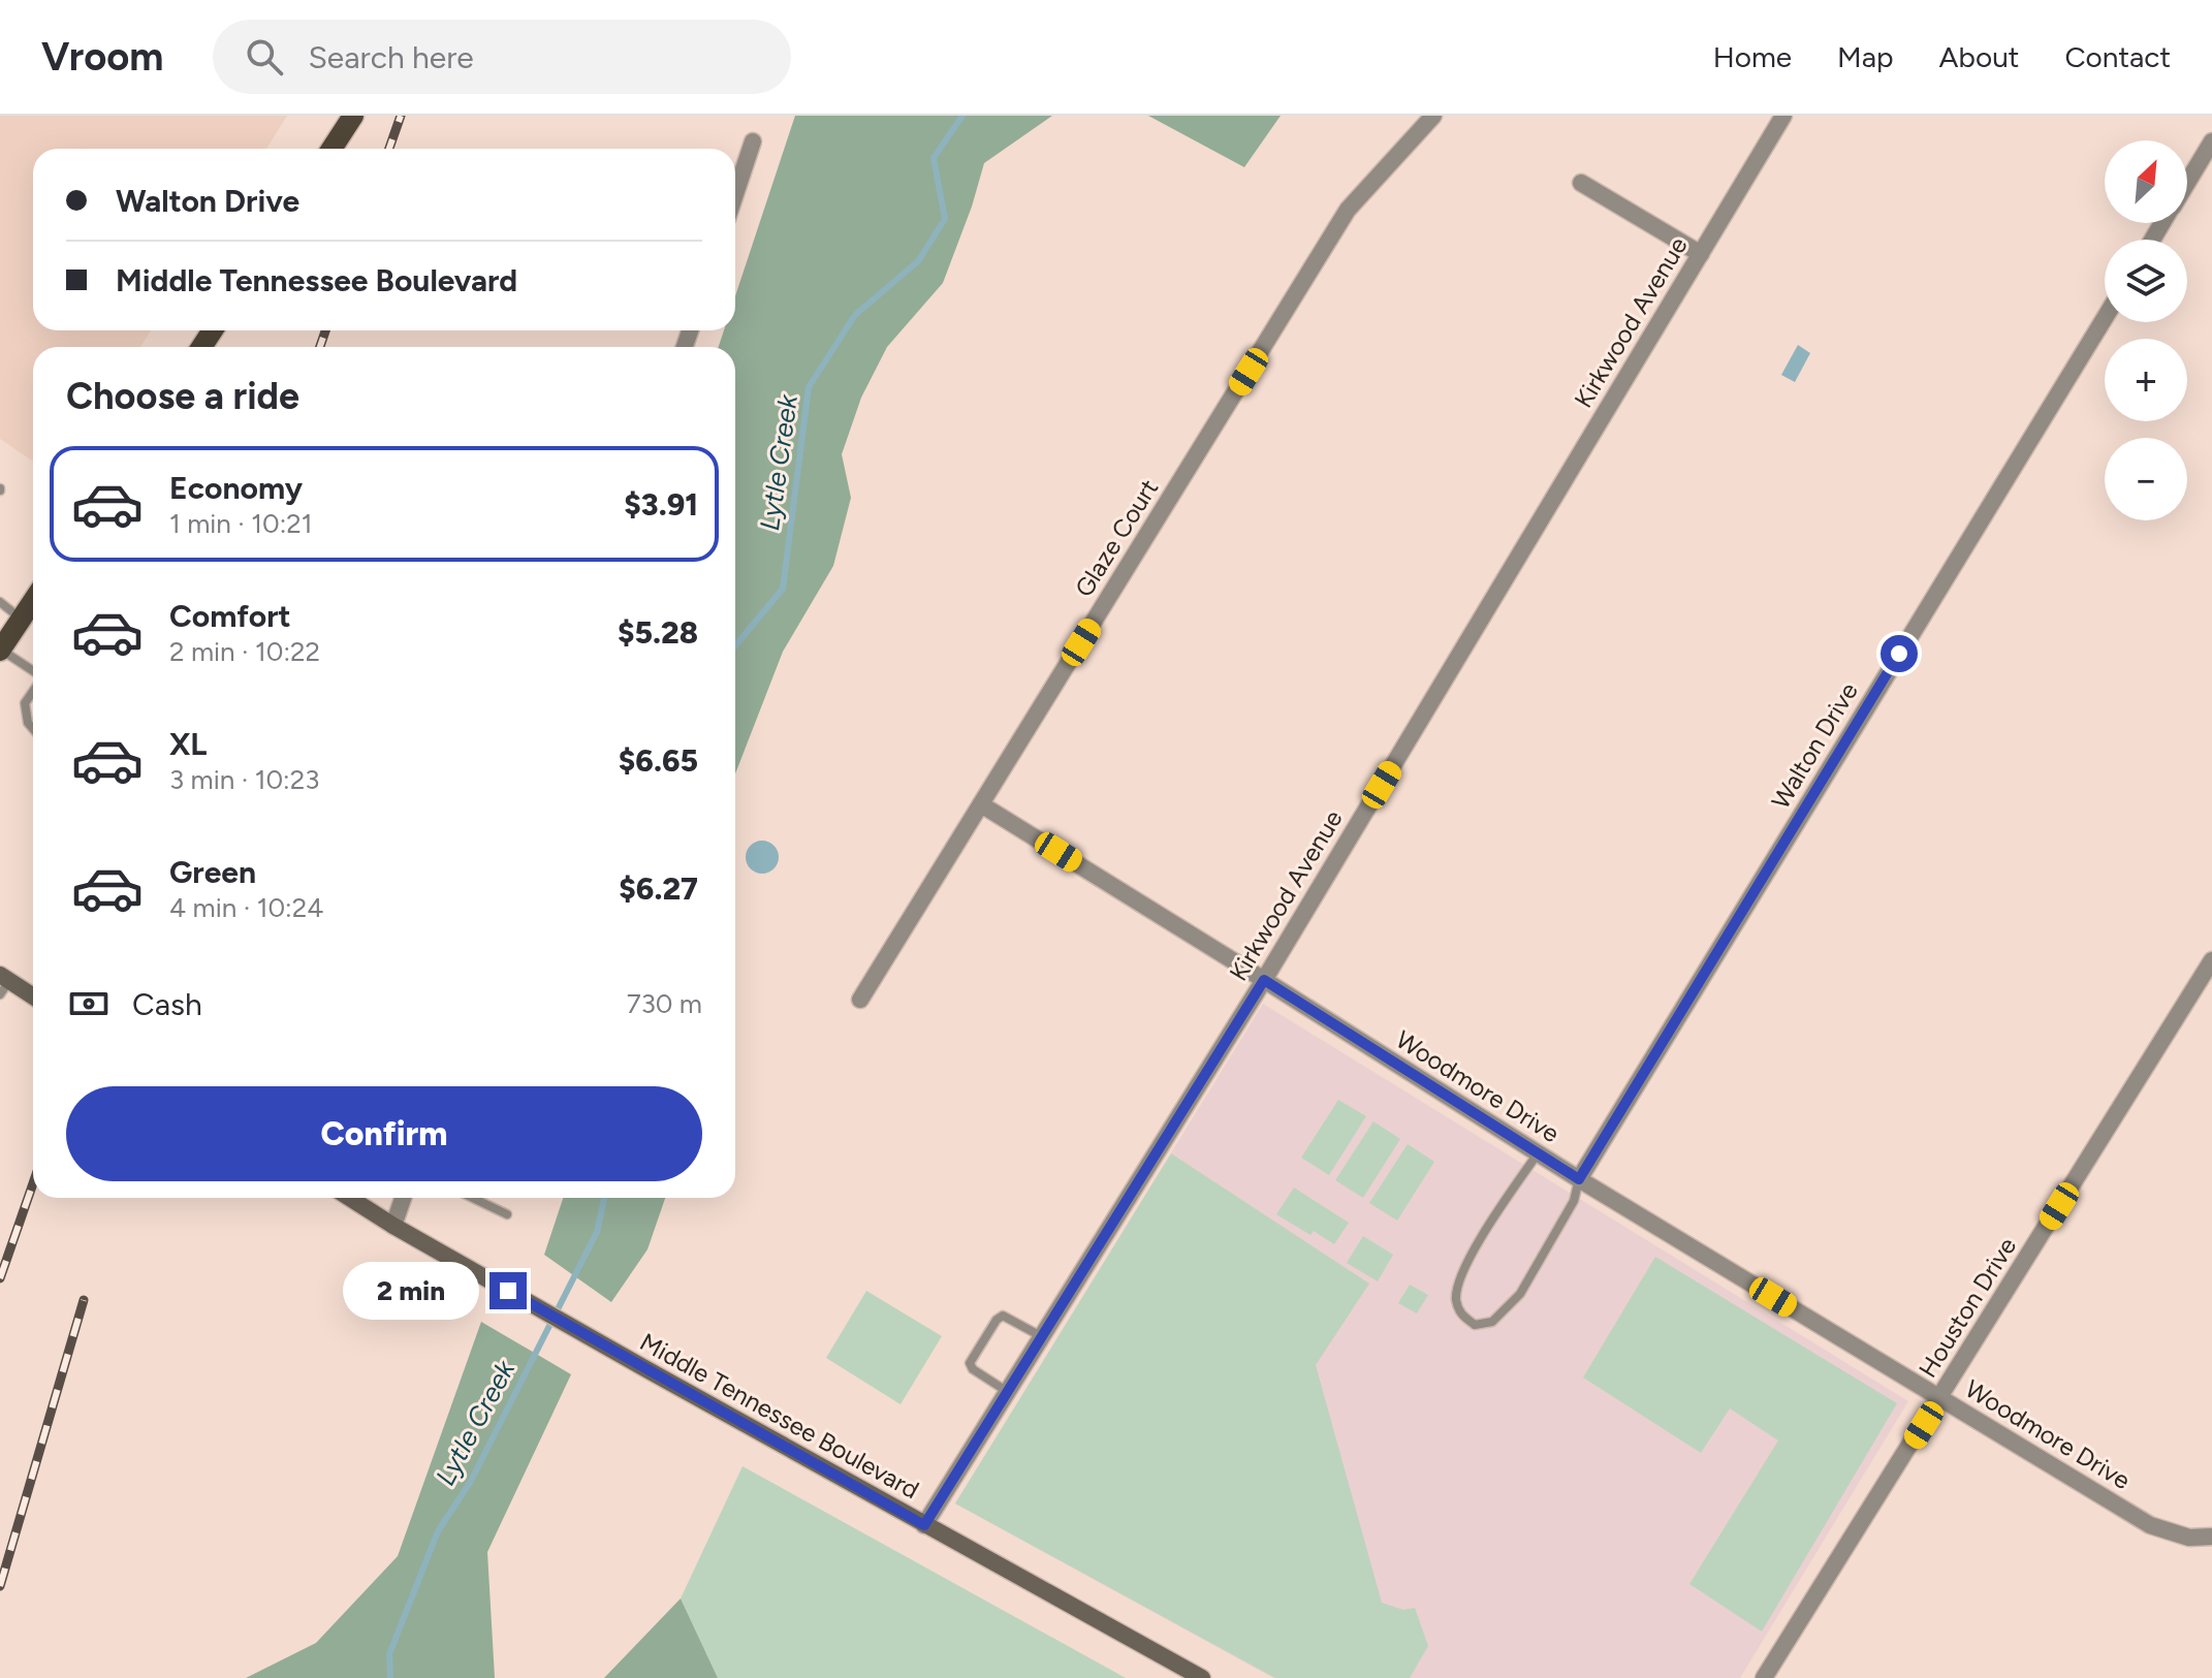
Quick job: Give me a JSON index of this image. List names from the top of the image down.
{
  "streets": {
    "main road": ["Middle Tennessee Boulevard"],
    "street": [
      "Kirkwood Avenue",
      "Glaze Court",
      "Walton Drive",
      "Woodmore Drive",
      "Houston Drive"
    ]
  },
  "crossings": [
    ["Kirkwood Avenue", "Woodmore Drive"],
    ["Kirkwood Avenue", "Middle Tennessee Boulevard"],
    ["Glaze Court", "Woodmore Drive"],
    ["Walton Drive", "Woodmore Drive"],
    ["Woodmore Drive", "Houston Drive"]
  ],
  "water": ["Lytle Creek"],
  "north": "top right",
  "page": {
    "header": "Vroom",
    "search": "Search here",
    "nav": [
      "Home",
      "Map",
      "About",
      "Contact"
    ],
    "map_buttons": ["+", "−"],
    "banner": ["Walton Drive", "Middle Tennessee Boulevard"],
    "heading": "Choose a ride",
    "list": [
      {
        "name": "Economy",
        "note": "1 min · 10:21",
        "value": "$3.91"
      },
      {
        "name": "Comfort",
        "note": "2 min · 10:22",
        "value": "$5.28"
      },
      {
        "name": "XL",
        "note": "3 min · 10:23",
        "value": "$6.65"
      },
      {
        "name": "Green",
        "note": "4 min · 10:24",
        "value": "$6.27"
      }
    ],
    "pay": ["Cash", "730 m"],
    "buttons": "Confirm",
    "bubble": "2 min"
  }
}
